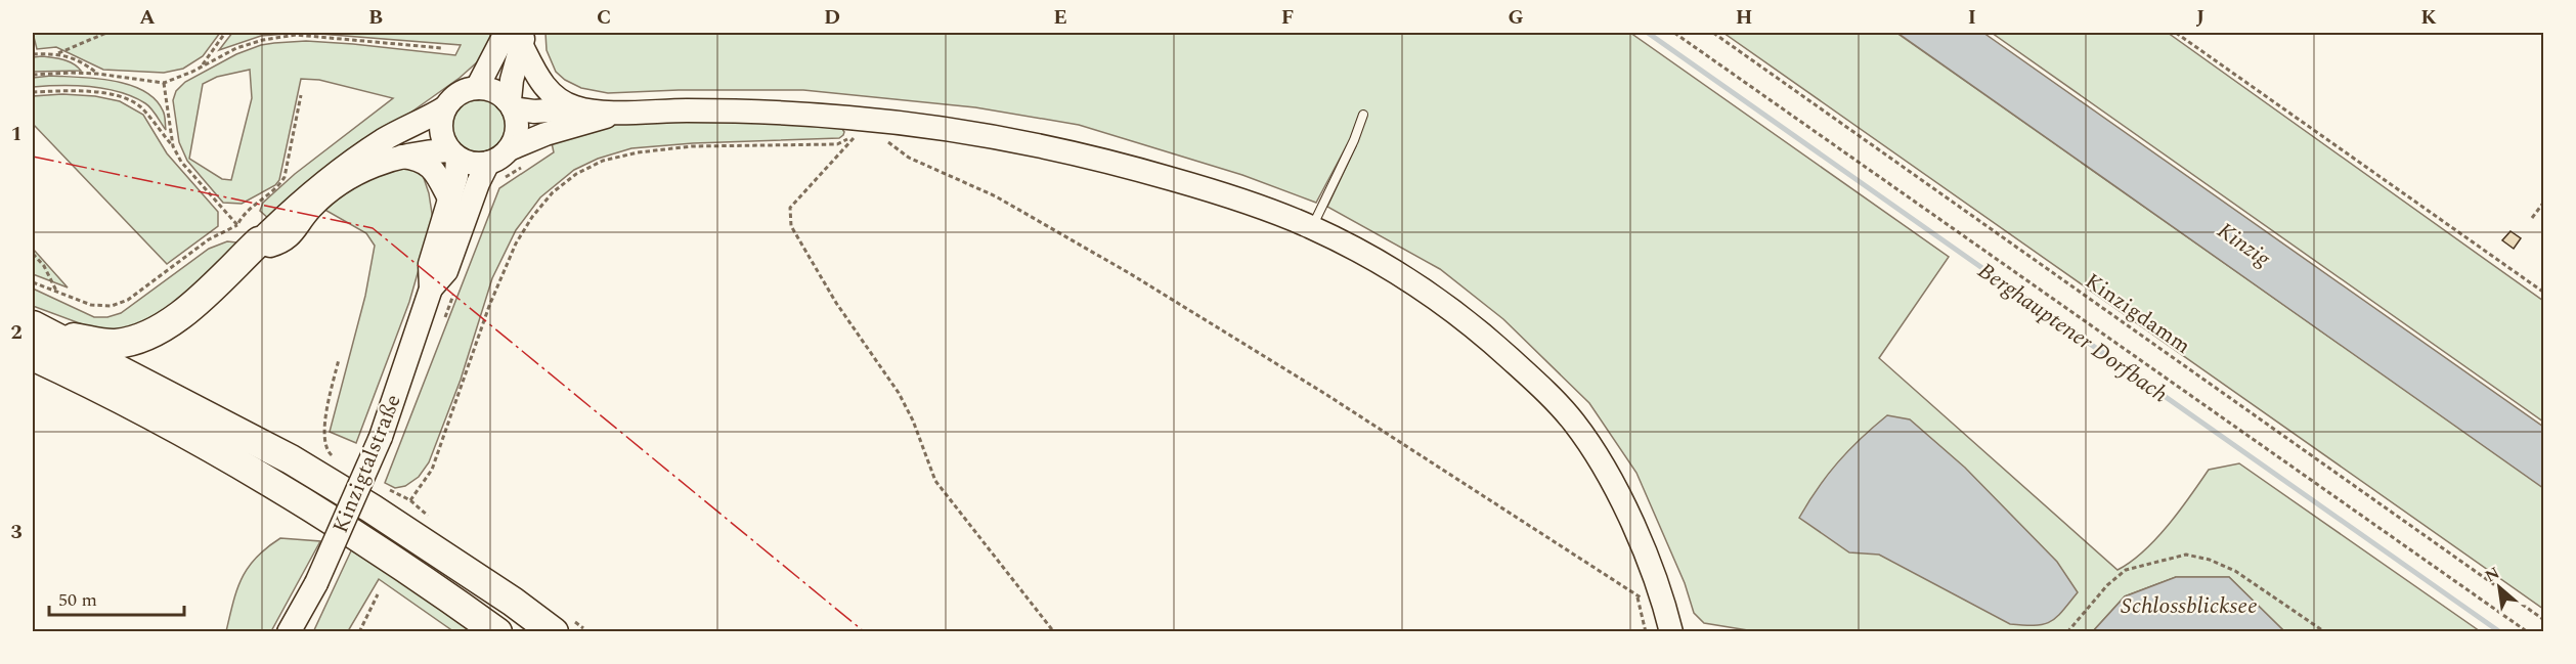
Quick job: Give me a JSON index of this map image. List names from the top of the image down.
{
  "streets": {
    "street": ["Kinzigtalstraße"],
    "path": ["Kinzigdamm"]
  },
  "water": ["Kinzig", "Berghauptener Dorfbach", "Schlossblicksee"],
  "scale_bar": "50 m",
  "north": "top left",
  "grid": {
    "columns": [
      "A",
      "B",
      "C",
      "D",
      "E",
      "F",
      "G",
      "H",
      "I",
      "J",
      "K"
    ],
    "rows": ["1", "2", "3"]
  }
}
